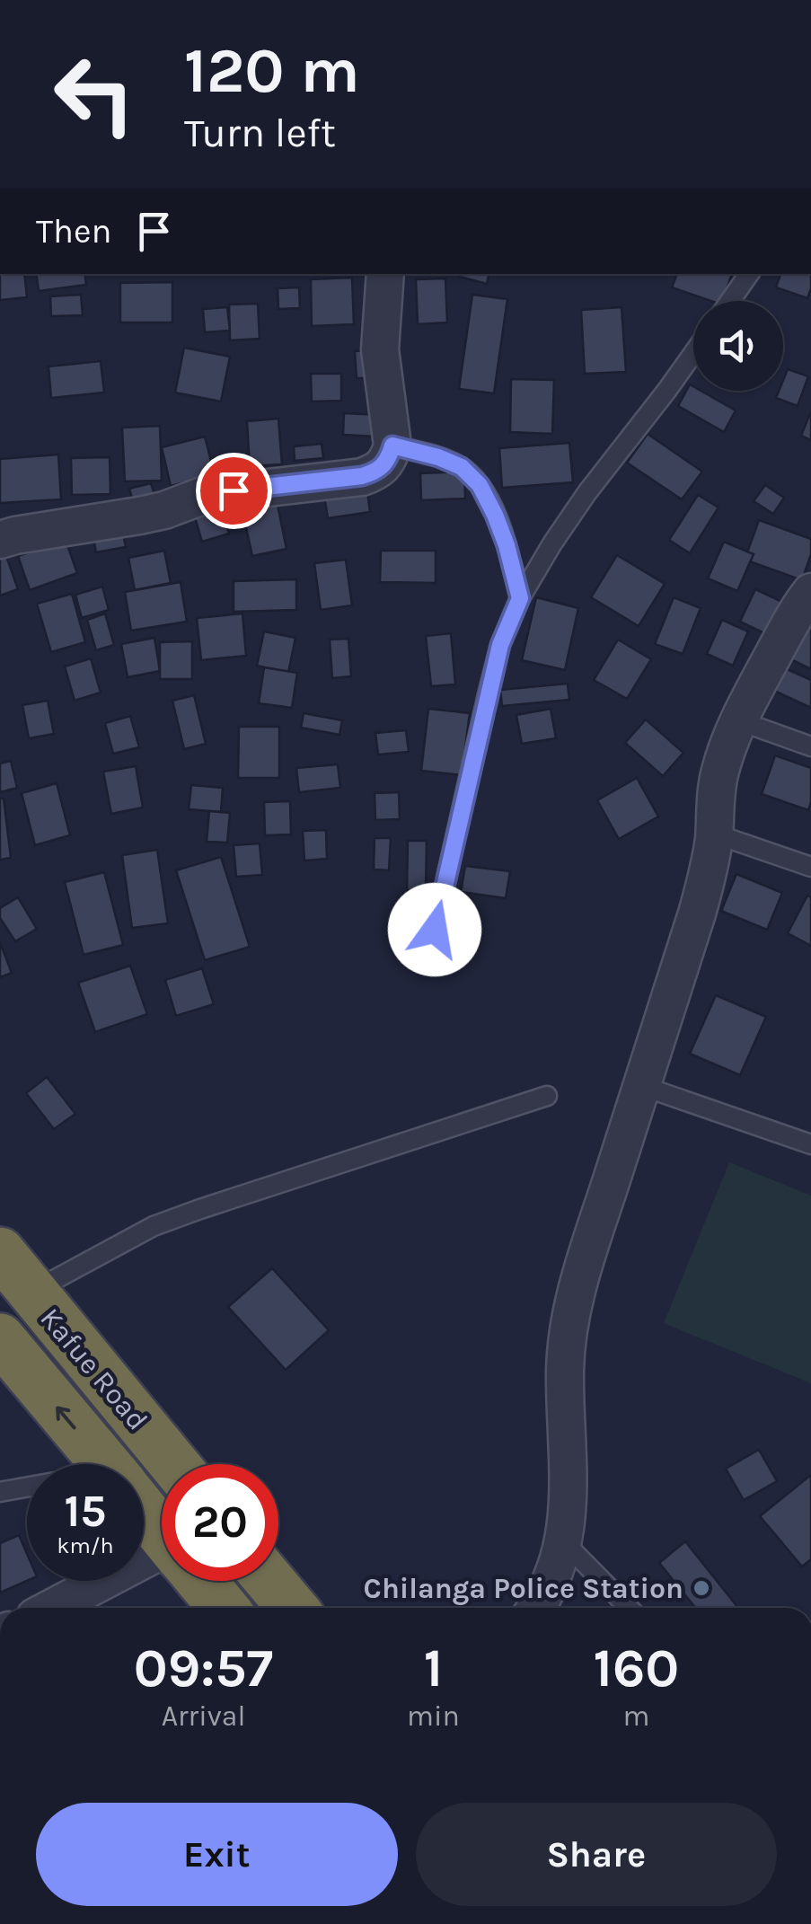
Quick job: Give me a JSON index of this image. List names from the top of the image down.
{
  "streets": {
    "highway": ["Kafue Road"]
  },
  "places": ["Chilanga Police Station"],
  "page": {
    "turn": ["120 m", "Turn left"],
    "then": "Then",
    "speed": "15 km/h",
    "limit": "20",
    "eta": [
      "09:57",
      "Arrival",
      "1",
      "min",
      "160",
      "m"
    ],
    "buttons": ["Exit", "Share"]
  }
}
